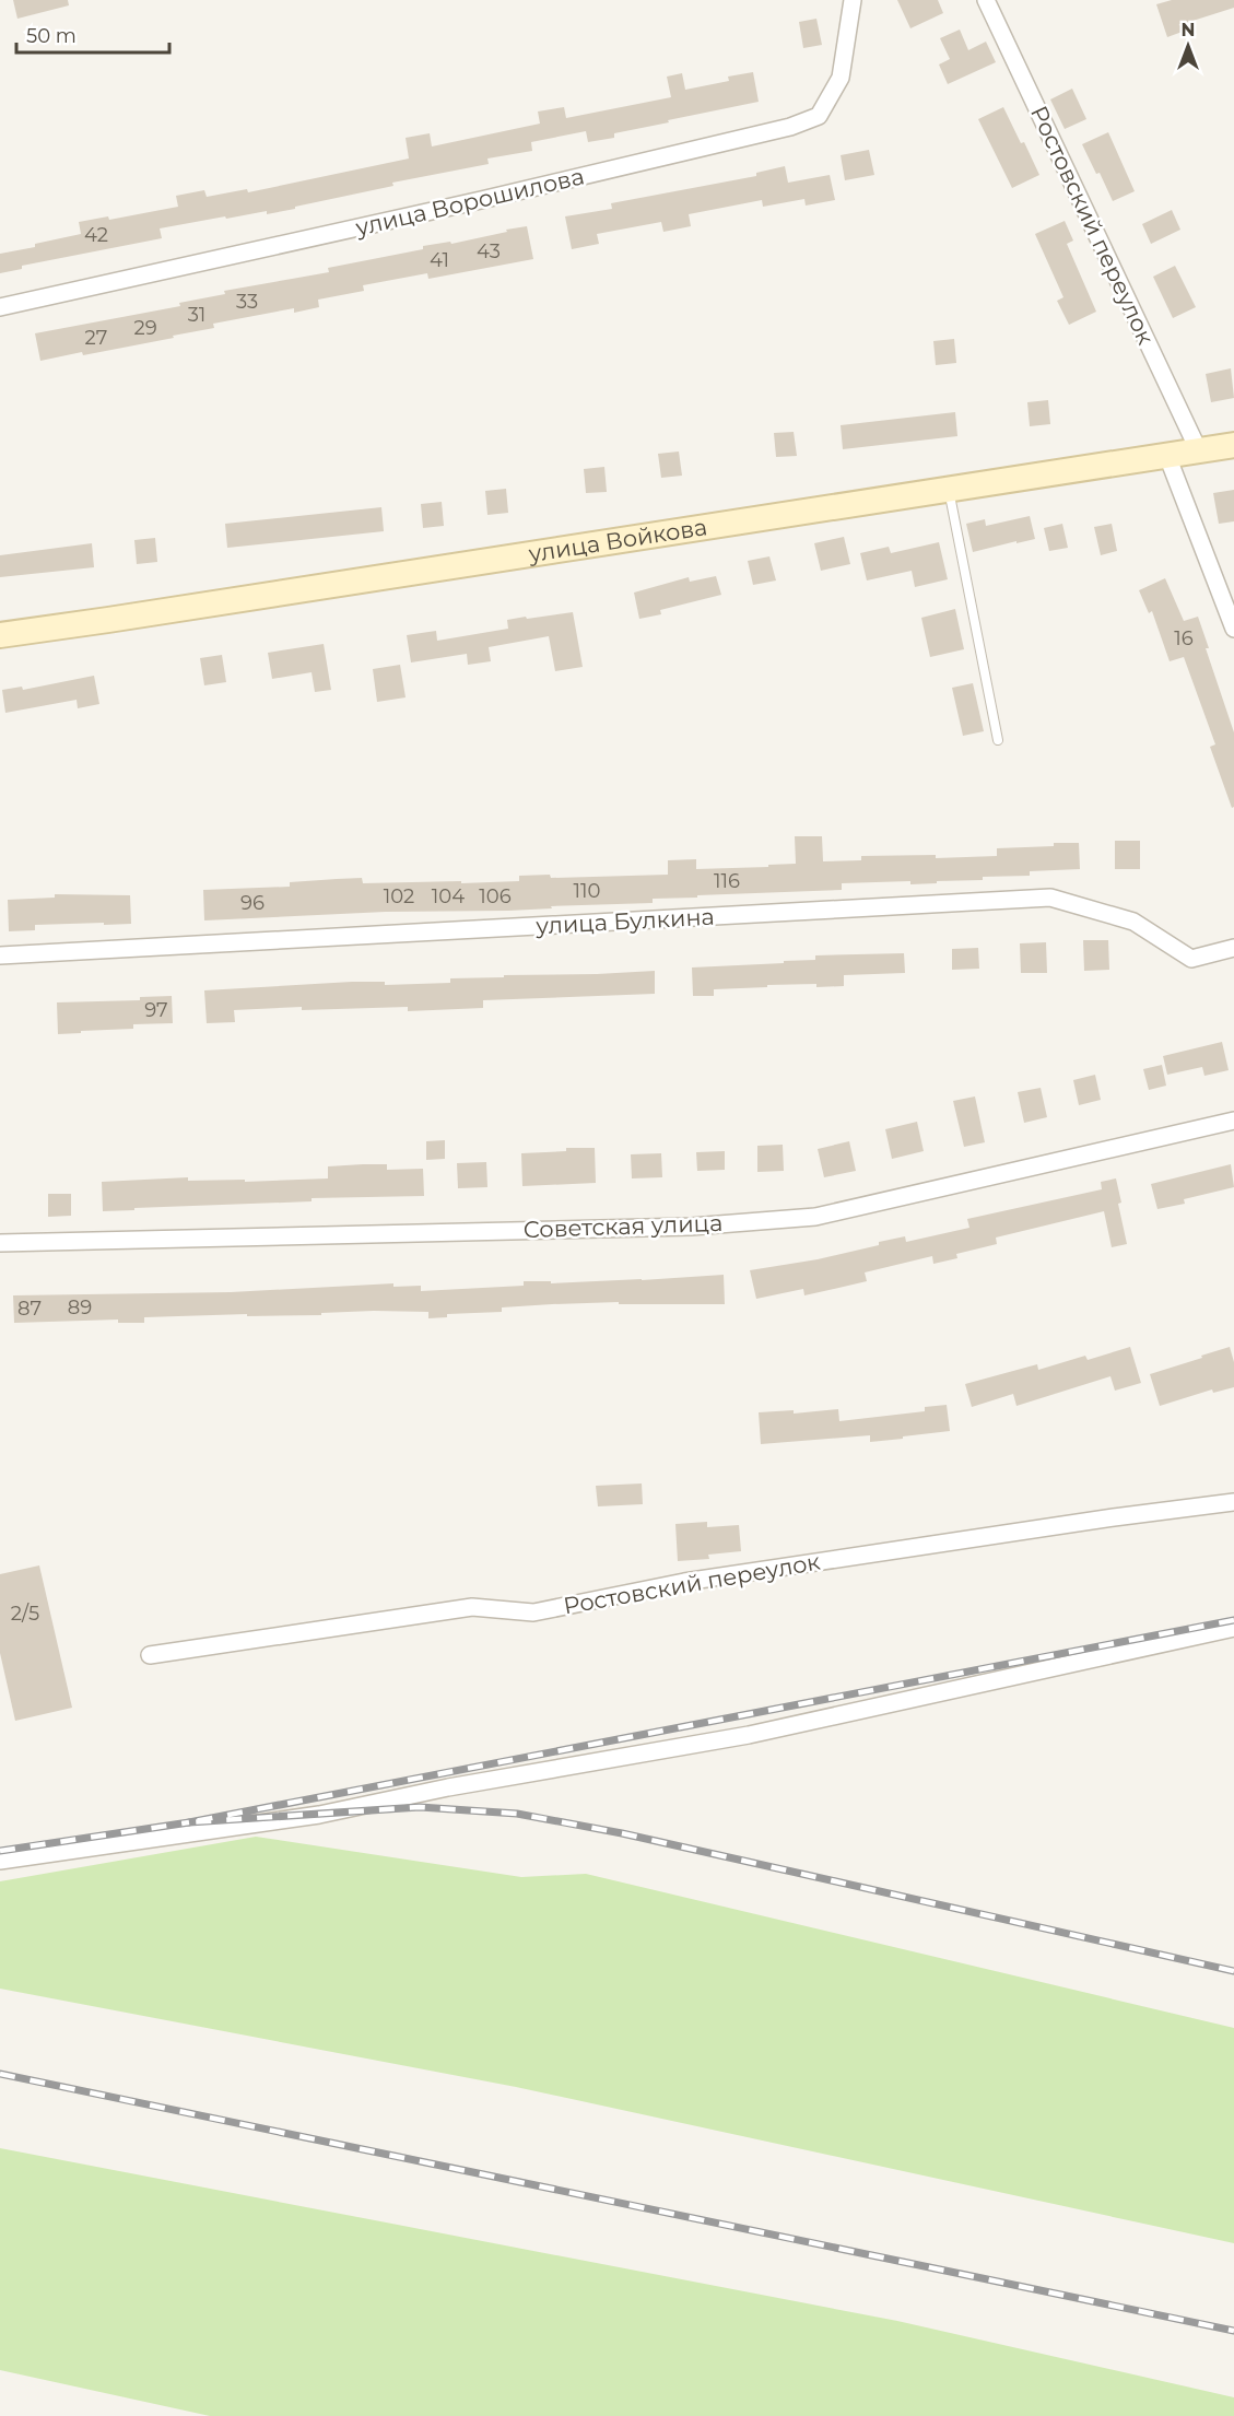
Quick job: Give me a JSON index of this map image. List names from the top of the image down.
{
  "streets": {
    "main road": ["улица Войкова"],
    "street": [
      "улица Ворошилова",
      "Ростовский переулок",
      "улица Булкина",
      "Советская улица"
    ]
  },
  "crossings": [
    ["Ростовский переулок", "улица Войкова"]
  ],
  "house_numbers": [
    "42",
    "43",
    "41",
    "33",
    "31",
    "29",
    "27",
    "16",
    "116",
    "110",
    "102",
    "104",
    "106",
    "96",
    "97",
    "89",
    "87",
    "2/5"
  ],
  "scale_bar": "50 m",
  "north": "top"
}
